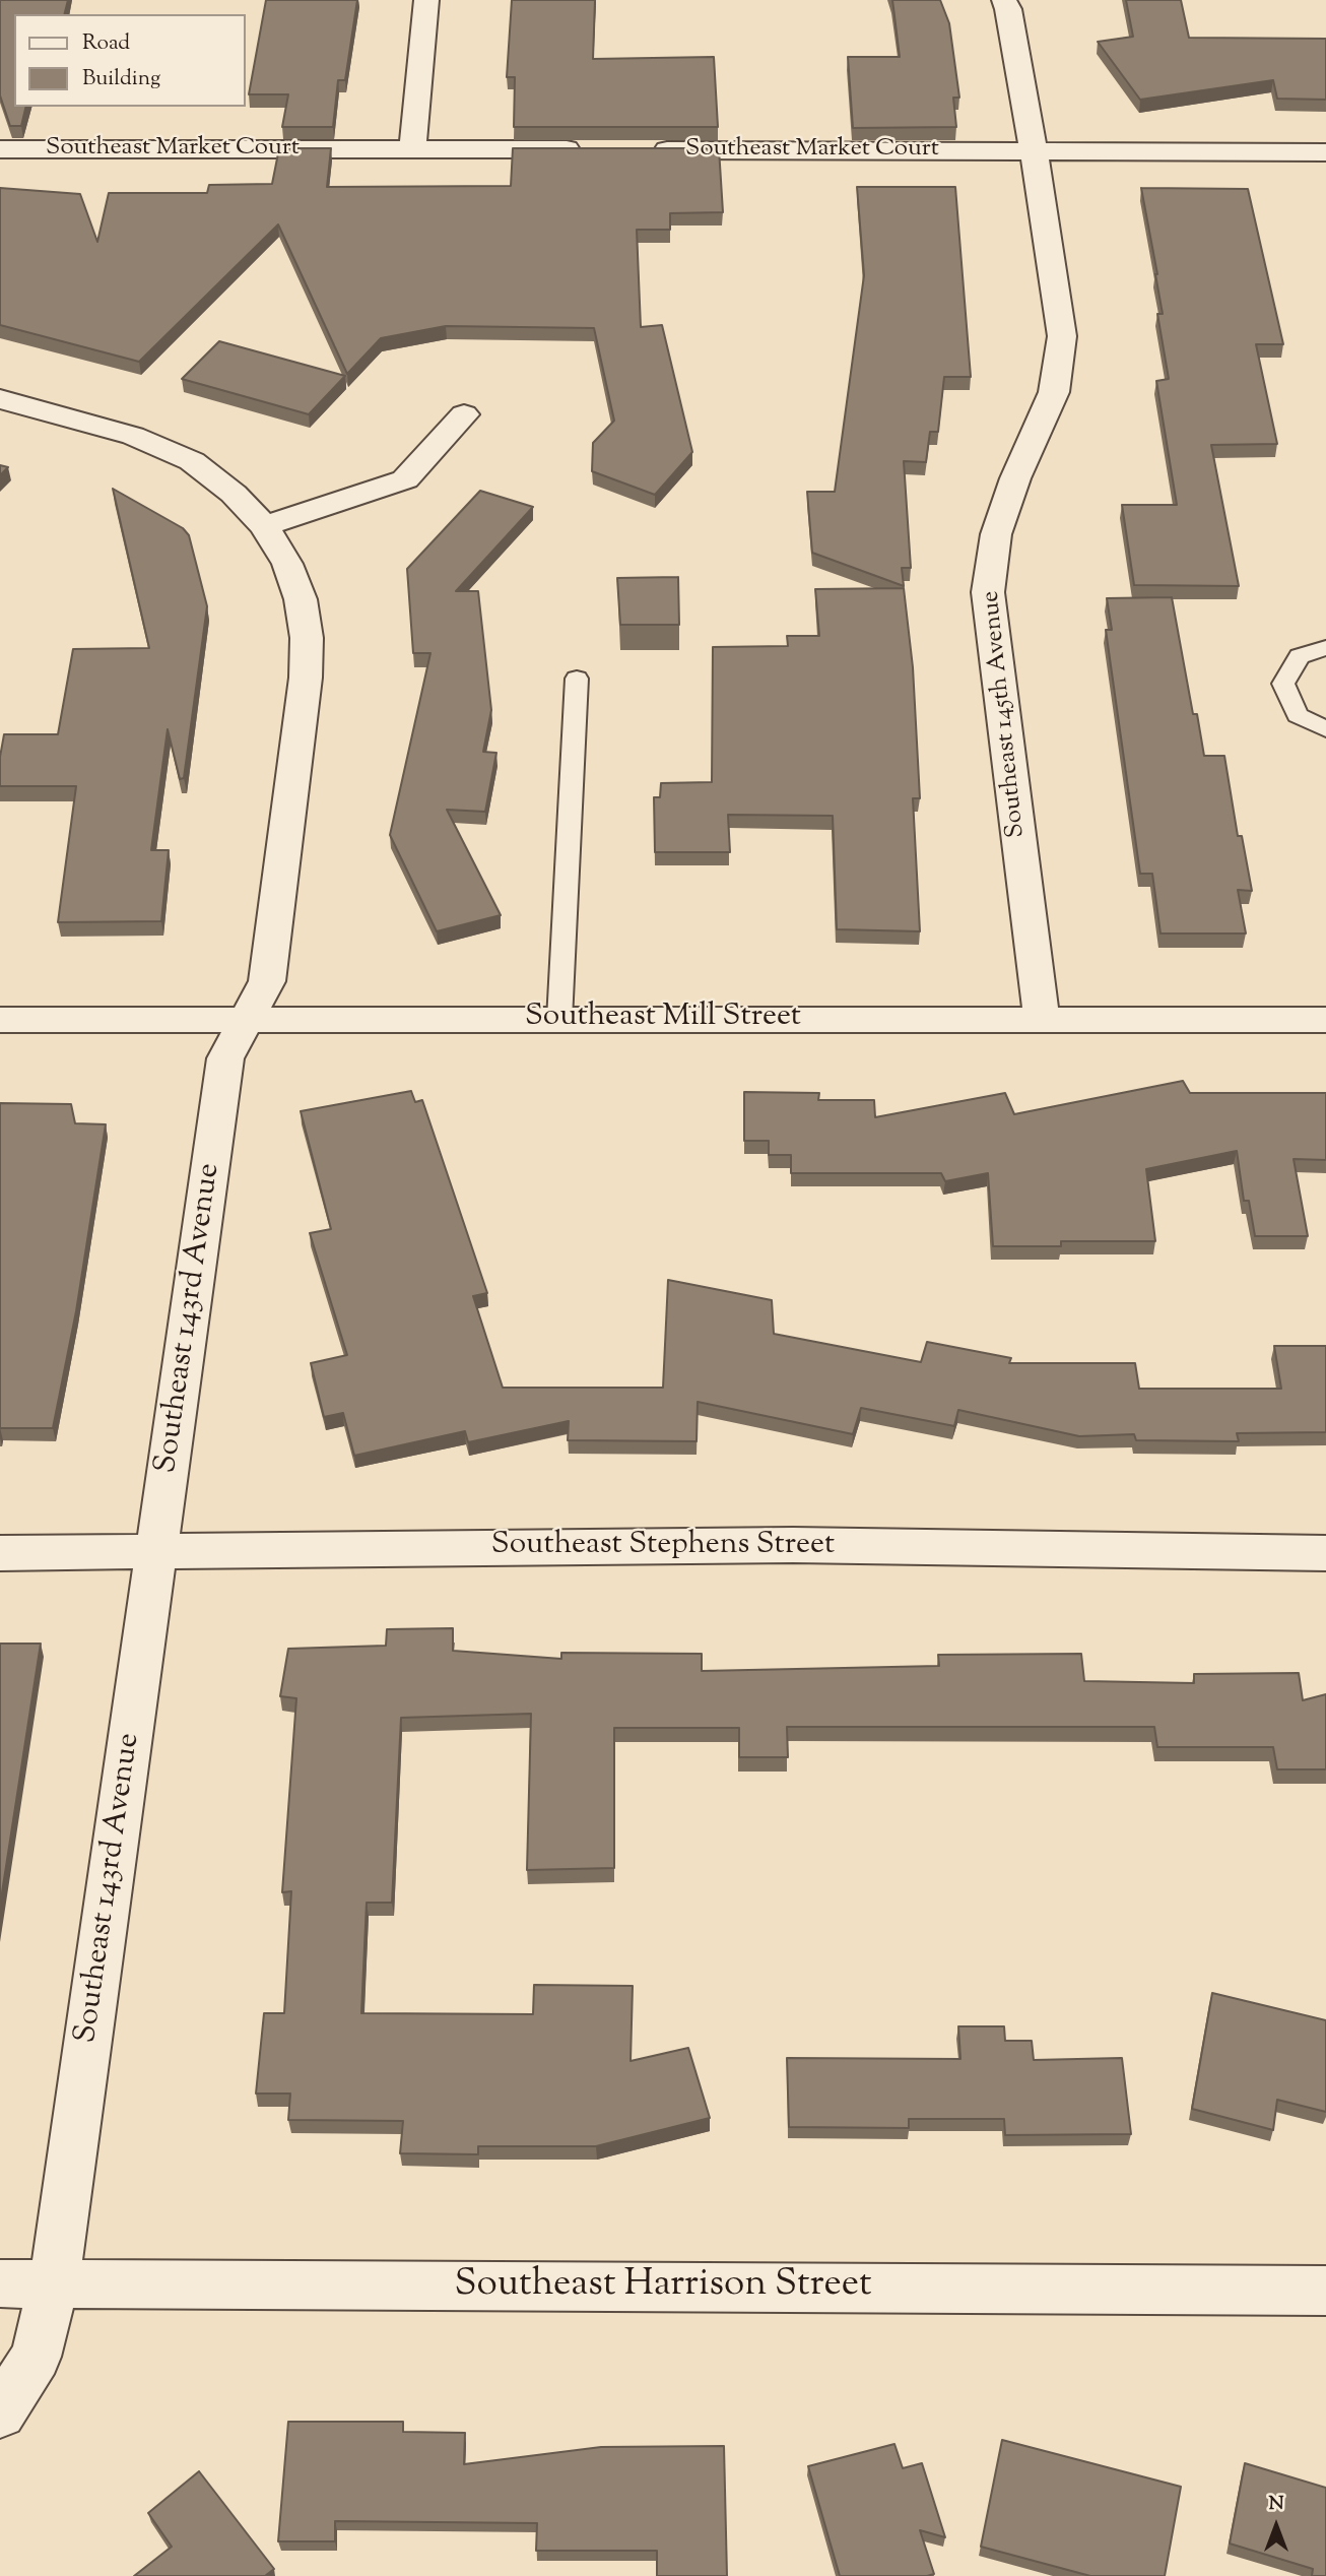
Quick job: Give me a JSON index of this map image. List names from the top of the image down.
{
  "streets": {
    "street": [
      "Southeast Market Court",
      "Southeast 145th Avenue",
      "Southeast Mill Street",
      "Southeast 143rd Avenue",
      "Southeast Stephens Street",
      "Southeast Harrison Street"
    ]
  },
  "crossings": [
    ["Southeast Market Court", "Southeast 145th Avenue"],
    ["Southeast 145th Avenue", "Southeast Mill Street"],
    ["Southeast Mill Street", "Southeast 143rd Avenue"],
    ["Southeast 143rd Avenue", "Southeast Stephens Street"],
    ["Southeast 143rd Avenue", "Southeast Harrison Street"]
  ],
  "legend": ["Road", "Building"],
  "north": "top"
}
